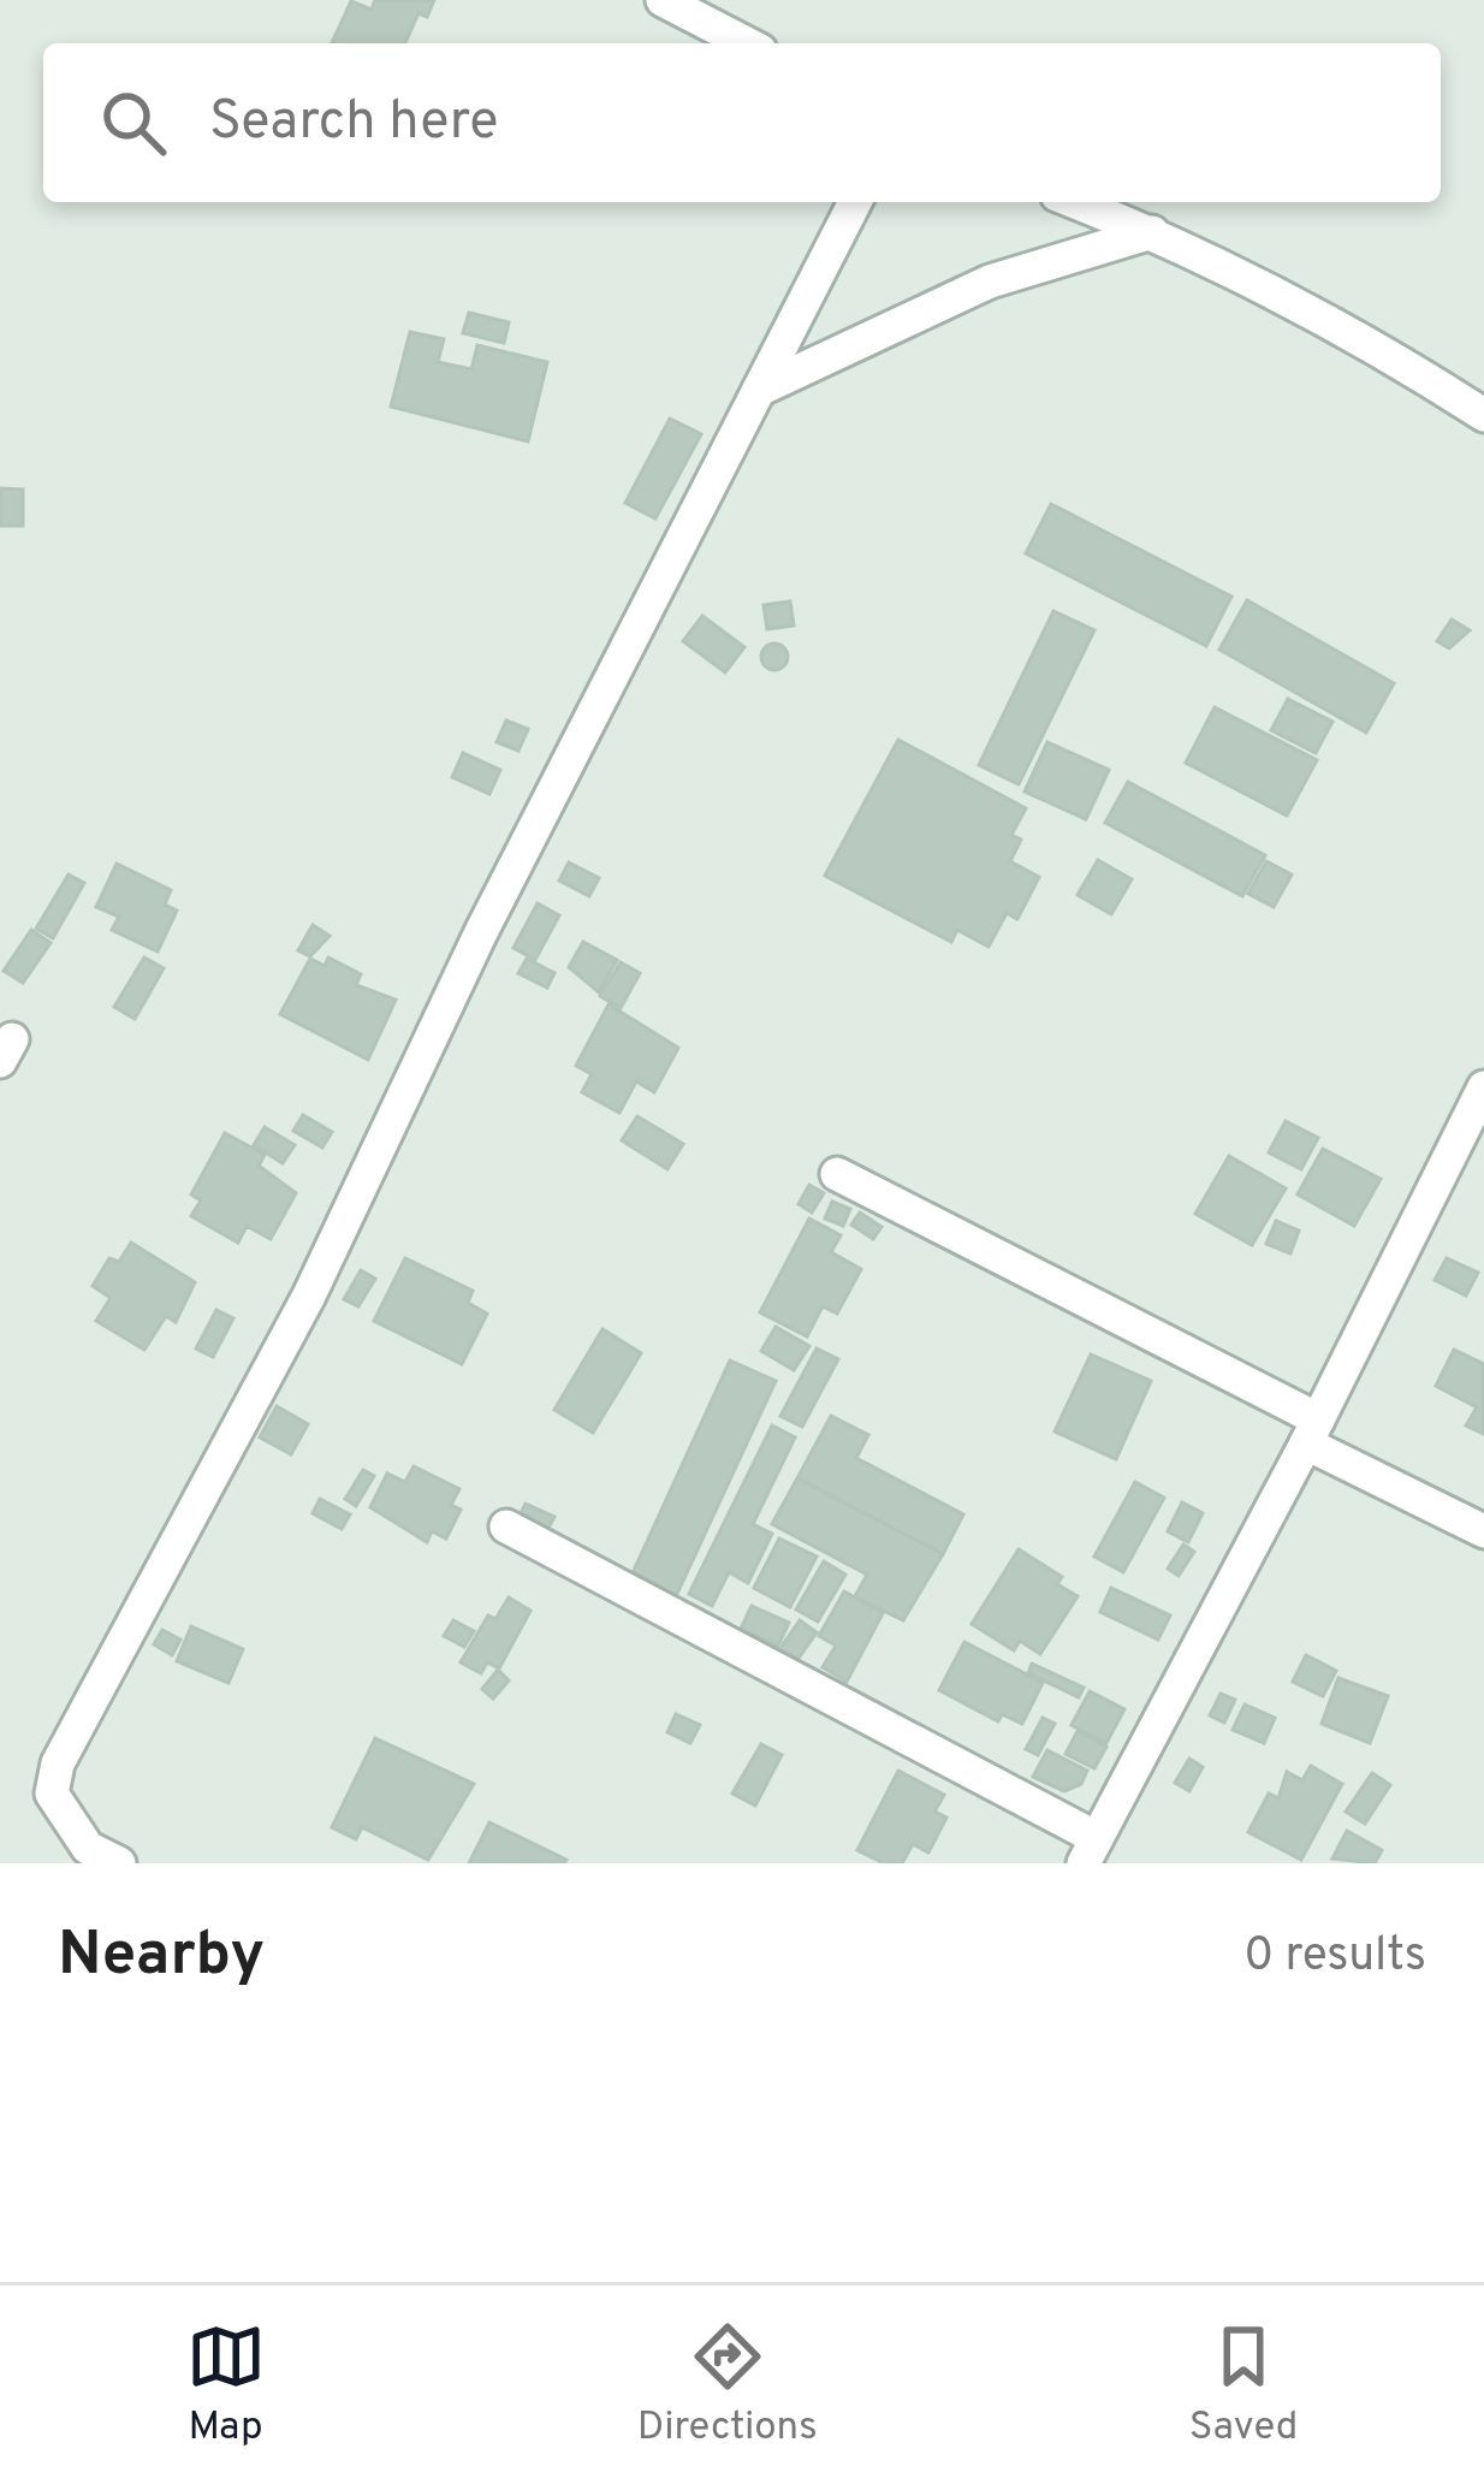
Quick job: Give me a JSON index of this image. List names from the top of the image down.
{
  "page": {
    "search": "Search here",
    "heading": ["Nearby", "0 results"],
    "nav": ["Map", "Directions", "Saved"]
  }
}
